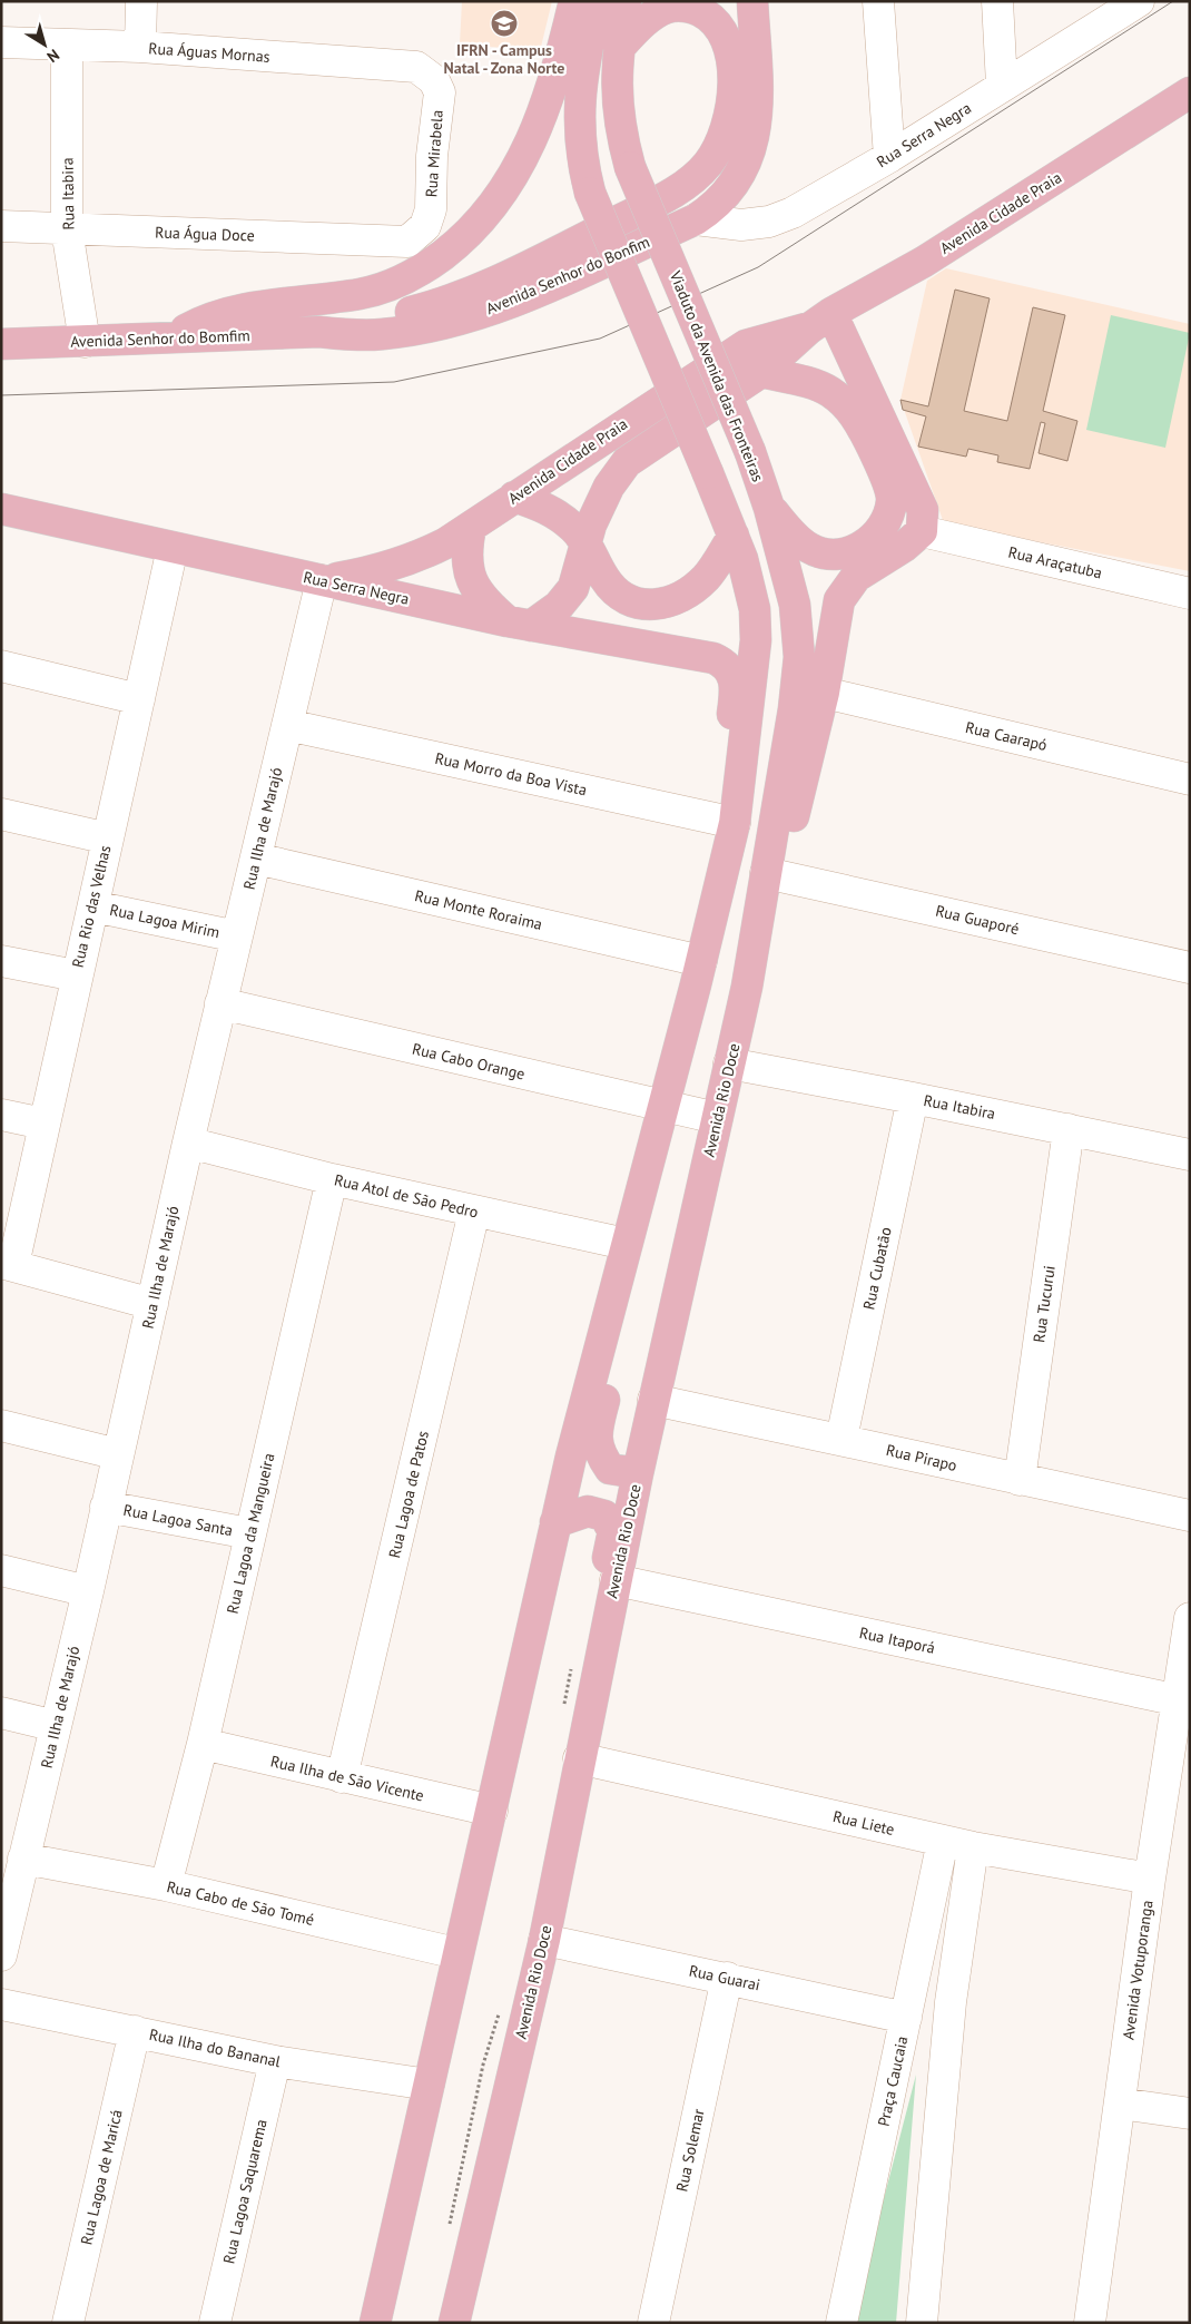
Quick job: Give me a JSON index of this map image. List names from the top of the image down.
{
  "streets": {
    "main road": [
      "Rua Serra Negra",
      "Avenida Cidade Praia",
      "Avenida Senhor do Bonfim",
      "Avenida Senhor do Bomfim",
      "Viaduto da Avenida das Fronteiras",
      "Avenida Rio Doce"
    ],
    "street": [
      "Rua Águas Mornas",
      "Rua Mirabela",
      "Rua Itabira",
      "Rua Água Doce",
      "Rua Araçatuba",
      "Rua Caarapó",
      "Rua Morro da Boa Vista",
      "Rua Ilha de Marajó",
      "Rua Rio das Velhas",
      "Rua Monte Roraima",
      "Rua Guaporé",
      "Rua Lagoa Mirim",
      "Rua Cabo Orange",
      "Rua Atol de São Pedro",
      "Rua Cubatão",
      "Rua Tucurui",
      "Rua Pirapo",
      "Rua Lagoa de Patos",
      "Rua Lagoa Santa",
      "Rua Lagoa da Mangueira",
      "Rua Itaporá",
      "Rua Ilha de São Vicente",
      "Rua Liete",
      "Rua Cabo de São Tomé",
      "Avenida Votuporanga",
      "Rua Guarai",
      "Rua Ilha do Bananal",
      "Praça Caucaia",
      "Rua Solemar",
      "Rua Lagoa de Maricá",
      "Rua Lagoa Saquarema"
    ]
  },
  "crossings": [
    ["Rua Águas Mornas", "Rua Mirabela"],
    ["Rua Águas Mornas", "Rua Itabira"],
    ["Rua Serra Negra", "Avenida Cidade Praia"],
    ["Rua Serra Negra", "Avenida Senhor do Bonfim"],
    ["Rua Serra Negra", "Rua Morro da Boa Vista"],
    ["Rua Serra Negra", "Rua Ilha de Marajó"],
    ["Rua Serra Negra", "Rua Rio das Velhas"],
    ["Rua Mirabela", "Rua Água Doce"],
    ["Rua Itabira", "Rua Água Doce"],
    ["Rua Itabira", "Avenida Senhor do Bomfim"],
    ["Rua Itabira", "Avenida Rio Doce"],
    ["Rua Itabira", "Rua Cubatão"],
    ["Rua Itabira", "Rua Tucurui"],
    ["Avenida Cidade Praia", "Rua Ilha de Marajó"],
    ["Avenida Senhor do Bonfim", "Avenida Senhor do Bomfim"],
    ["Avenida Senhor do Bonfim", "Viaduto da Avenida das Fronteiras"],
    ["Viaduto da Avenida das Fronteiras", "Avenida Rio Doce"],
    ["Rua Morro da Boa Vista", "Rua Ilha de Marajó"],
    ["Rua Ilha de Marajó", "Rua Monte Roraima"],
    ["Rua Ilha de Marajó", "Rua Lagoa Mirim"],
    ["Rua Ilha de Marajó", "Rua Cabo Orange"],
    ["Rua Ilha de Marajó", "Rua Atol de São Pedro"],
    ["Rua Ilha de Marajó", "Rua Lagoa Santa"],
    ["Rua Ilha de Marajó", "Rua Cabo de São Tomé"],
    ["Rua Rio das Velhas", "Rua Lagoa Mirim"],
    ["Rua Guaporé", "Avenida Rio Doce"],
    ["Rua Cabo Orange", "Avenida Rio Doce"],
    ["Avenida Rio Doce", "Rua Pirapo"],
    ["Avenida Rio Doce", "Rua Itaporá"],
    ["Avenida Rio Doce", "Rua Liete"],
    ["Avenida Rio Doce", "Rua Guarai"],
    ["Rua Atol de São Pedro", "Rua Lagoa de Patos"],
    ["Rua Atol de São Pedro", "Rua Lagoa da Mangueira"],
    ["Rua Cubatão", "Rua Pirapo"],
    ["Rua Tucurui", "Rua Pirapo"],
    ["Rua Lagoa de Patos", "Rua Ilha de São Vicente"],
    ["Rua Lagoa Santa", "Rua Lagoa da Mangueira"],
    ["Rua Lagoa da Mangueira", "Rua Ilha de São Vicente"],
    ["Rua Lagoa da Mangueira", "Rua Cabo de São Tomé"],
    ["Rua Itaporá", "Avenida Votuporanga"],
    ["Rua Liete", "Avenida Votuporanga"],
    ["Rua Liete", "Praça Caucaia"],
    ["Rua Guarai", "Praça Caucaia"],
    ["Rua Guarai", "Rua Solemar"],
    ["Rua Ilha do Bananal", "Rua Lagoa de Maricá"],
    ["Rua Ilha do Bananal", "Rua Lagoa Saquarema"]
  ],
  "places": {
    "school or university": ["IFRN - Campus Natal - Zona Norte"]
  },
  "north": "bottom right"
}
